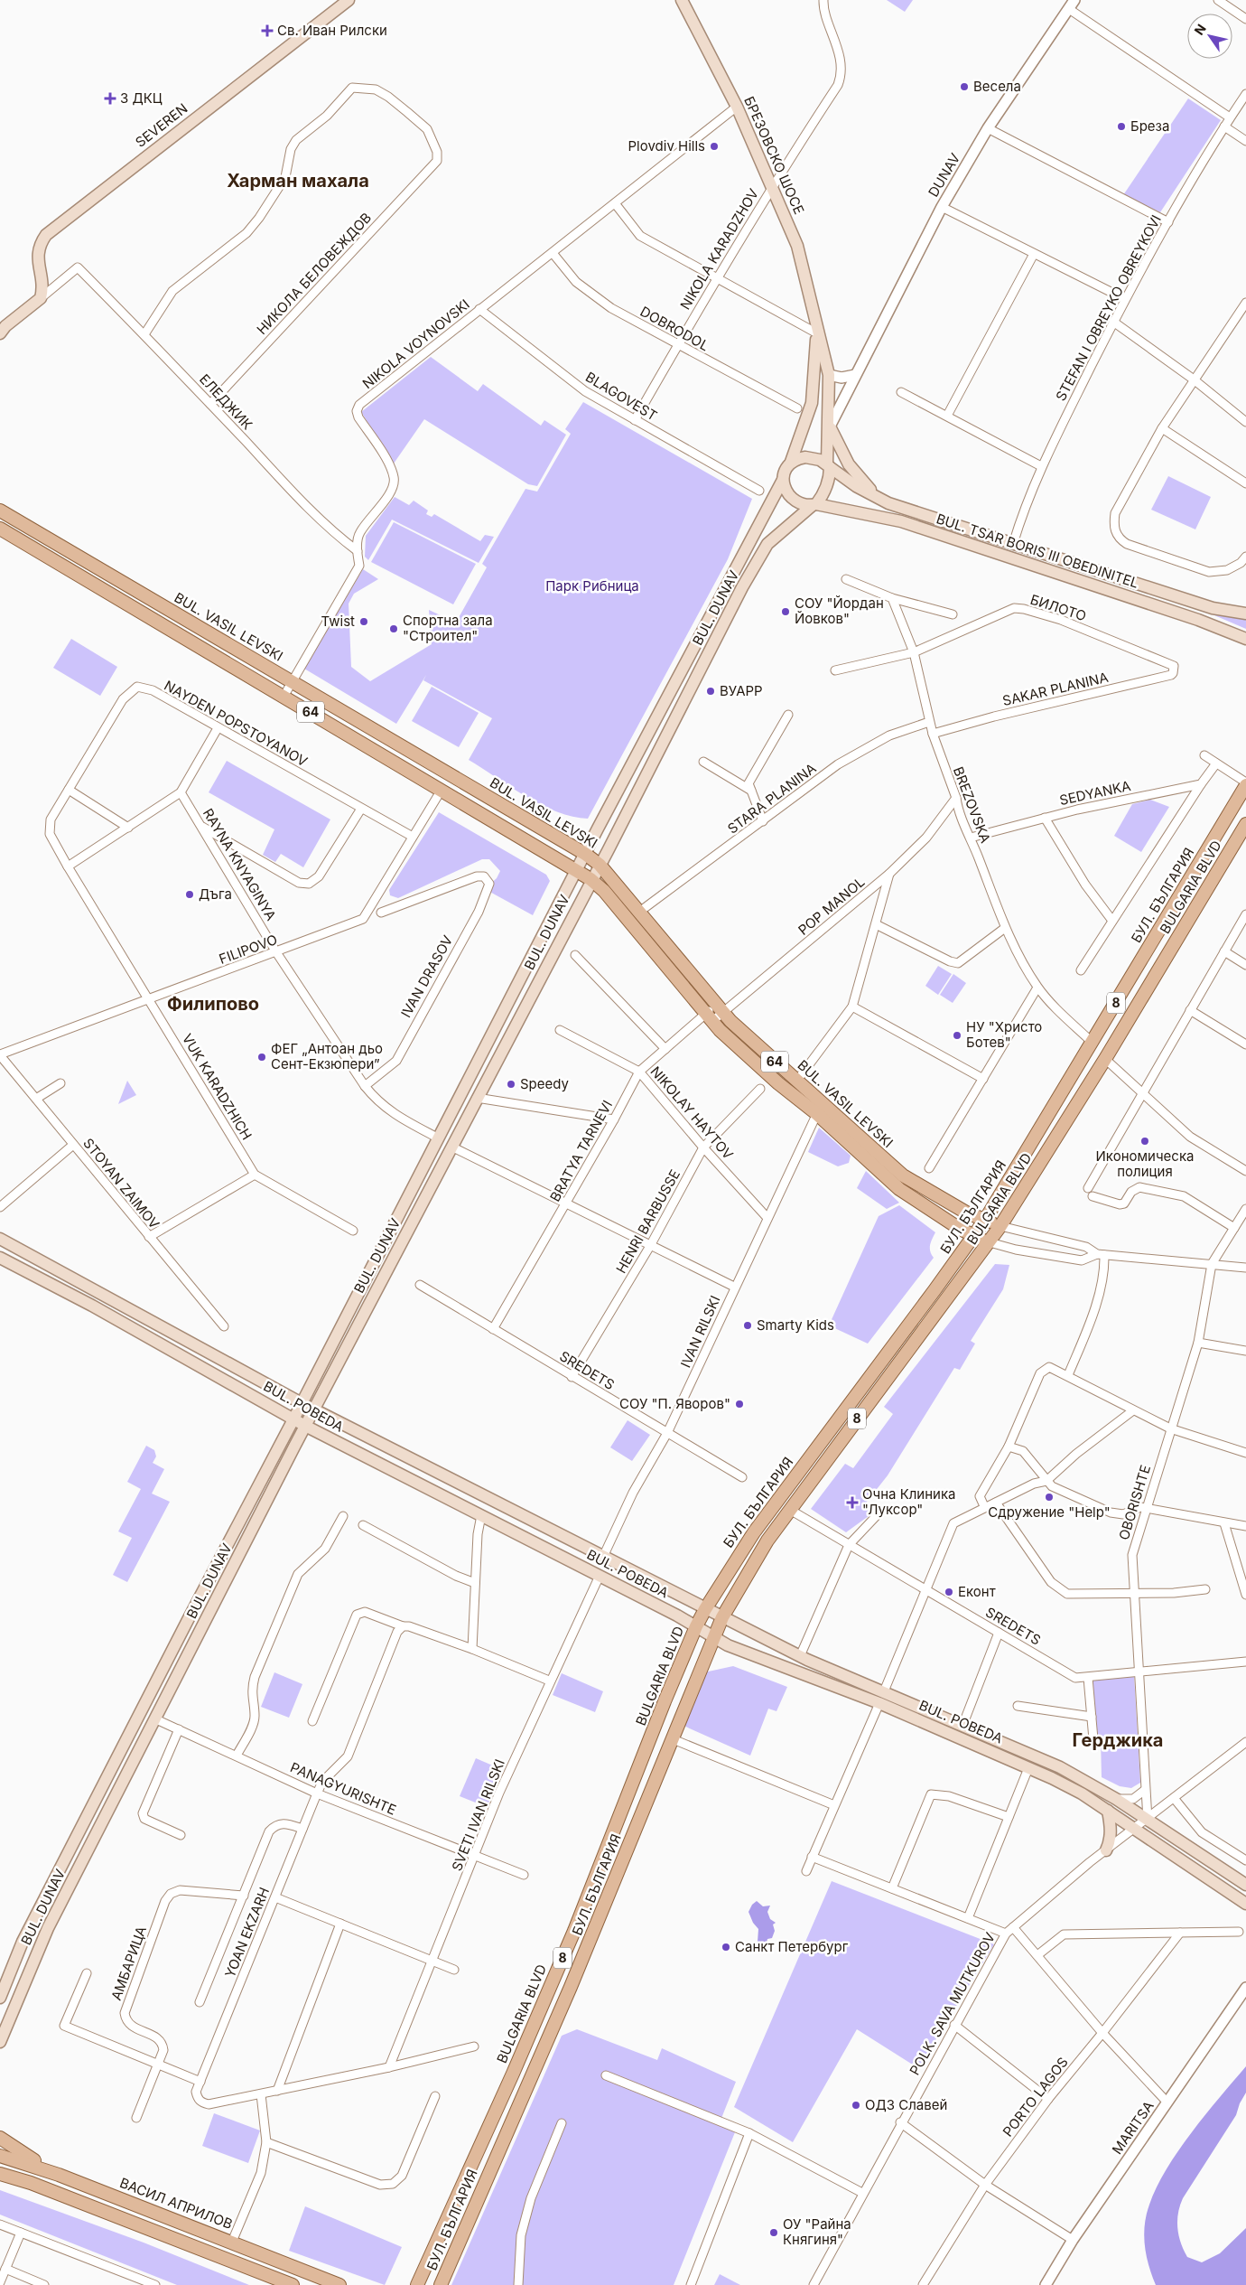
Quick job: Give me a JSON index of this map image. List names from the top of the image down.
{
  "streets": {
    "main road": [
      "SEVEREN",
      "БРЕЗОВСКО ШОСЕ",
      "BUL. TSAR BORIS III OBEDINITEL",
      "BUL. DUNAV",
      "BUL. VASIL LEVSKI",
      "64",
      "BULGARIA BLVD",
      "БУЛ. БЪЛГАРИЯ",
      "8",
      "BUL. POBEDA",
      "ВАСИЛ АПРИЛОВ"
    ],
    "street": [
      "DUNAV",
      "NIKOLA KARADZHOV",
      "НИКОЛА БЕЛОВЕЖДОВ",
      "STEFAN I OBREYKO OBREYKOVI",
      "DOBRODOL",
      "NIKOLA VOYNOVSKI",
      "BLAGOVEST",
      "ЕЛЕДЖИК",
      "БИЛОТО",
      "SAKAR PLANINA",
      "NAYDEN POPSTOYANOV",
      "SEDYANKA",
      "STARA PLANINA",
      "BREZOVSKA",
      "RAYNA KNYAGINYA",
      "POP MANOL",
      "FILIPOVO",
      "IVAN DRASOV",
      "VUK KARADZHICH",
      "NIKOLAY HAYTOV",
      "BRATYA TARNEVI",
      "STOYAN ZAIMOV",
      "HENRI BARBUSSE",
      "IVAN RILSKI",
      "SREDETS",
      "OBORISHTE",
      "PANAGYURISHTE",
      "SVETI IVAN RILSKI",
      "YOAN EKZARH",
      "АМБАРИЦА",
      "POLK. SAVA MUTKUROV",
      "PORTO LAGOS",
      "MARITSA"
    ]
  },
  "crossings": [
    ["SEVEREN", "ЕЛЕДЖИК"],
    ["БРЕЗОВСКО ШОСЕ", "DUNAV"],
    ["БРЕЗОВСКО ШОСЕ", "NIKOLA KARADZHOV"],
    ["БРЕЗОВСКО ШОСЕ", "NIKOLA VOYNOVSKI"],
    ["БРЕЗОВСКО ШОСЕ", "BUL. TSAR BORIS III OBEDINITEL"],
    ["БРЕЗОВСКО ШОСЕ", "BUL. DUNAV"],
    ["NIKOLA KARADZHOV", "DOBRODOL"],
    ["NIKOLA KARADZHOV", "BLAGOVEST"],
    ["НИКОЛА БЕЛОВЕЖДОВ", "ЕЛЕДЖИК"],
    ["STEFAN I OBREYKO OBREYKOVI", "BUL. TSAR BORIS III OBEDINITEL"],
    ["DOBRODOL", "NIKOLA VOYNOVSKI"],
    ["NIKOLA VOYNOVSKI", "BLAGOVEST"],
    ["NIKOLA VOYNOVSKI", "ЕЛЕДЖИК"],
    ["NIKOLA VOYNOVSKI", "BUL. VASIL LEVSKI"],
    ["BUL. TSAR BORIS III OBEDINITEL", "BUL. DUNAV"],
    ["BUL. DUNAV", "BUL. VASIL LEVSKI"],
    ["BUL. DUNAV", "RAYNA KNYAGINYA"],
    ["BUL. DUNAV", "BUL. POBEDA"],
    ["BUL. DUNAV", "PANAGYURISHTE"],
    ["БИЛОТО", "SAKAR PLANINA"],
    ["БИЛОТО", "BREZOVSKA"],
    ["BUL. VASIL LEVSKI", "STARA PLANINA"],
    ["BUL. VASIL LEVSKI", "BULGARIA BLVD"],
    ["BUL. VASIL LEVSKI", "БУЛ. БЪЛГАРИЯ"],
    ["BUL. VASIL LEVSKI", "POP MANOL"],
    ["BUL. VASIL LEVSKI", "FILIPOVO"],
    ["BUL. VASIL LEVSKI", "BRATYA TARNEVI"],
    ["BUL. VASIL LEVSKI", "IVAN RILSKI"],
    ["SAKAR PLANINA", "BREZOVSKA"],
    ["NAYDEN POPSTOYANOV", "FILIPOVO"],
    ["NAYDEN POPSTOYANOV", "VUK KARADZHICH"],
    ["SEDYANKA", "BREZOVSKA"],
    ["STARA PLANINA", "BREZOVSKA"],
    ["BREZOVSKA", "БУЛ. БЪЛГАРИЯ"],
    ["BREZOVSKA", "POP MANOL"],
    ["RAYNA KNYAGINYA", "FILIPOVO"],
    ["RAYNA KNYAGINYA", "IVAN DRASOV"],
    ["BULGARIA BLVD", "БУЛ. БЪЛГАРИЯ"],
    ["BULGARIA BLVD", "SREDETS"],
    ["BULGARIA BLVD", "BUL. POBEDA"],
    ["БУЛ. БЪЛГАРИЯ", "BUL. POBEDA"],
    ["POP MANOL", "BRATYA TARNEVI"],
    ["FILIPOVO", "VUK KARADZHICH"],
    ["FILIPOVO", "STOYAN ZAIMOV"],
    ["NIKOLAY HAYTOV", "BRATYA TARNEVI"],
    ["NIKOLAY HAYTOV", "HENRI BARBUSSE"],
    ["NIKOLAY HAYTOV", "IVAN RILSKI"],
    ["BRATYA TARNEVI", "SREDETS"],
    ["HENRI BARBUSSE", "SREDETS"],
    ["IVAN RILSKI", "SREDETS"],
    ["IVAN RILSKI", "BUL. POBEDA"],
    ["SREDETS", "OBORISHTE"],
    ["BUL. POBEDA", "OBORISHTE"],
    ["BUL. POBEDA", "SVETI IVAN RILSKI"],
    ["BUL. POBEDA", "POLK. SAVA MUTKUROV"],
    ["OBORISHTE", "POLK. SAVA MUTKUROV"],
    ["PANAGYURISHTE", "SVETI IVAN RILSKI"],
    ["PANAGYURISHTE", "YOAN EKZARH"]
  ],
  "districts": ["Харман махала", "Филипово", "Герджика"],
  "parks": ["Парк Рибница"],
  "places": {
    "health": ["Св. Иван Рилски", "3 ДКЦ", "Очна Клиника \"Луксор\""],
    "other": [
      "Весела",
      "Бреза",
      "Plovdiv Hills",
      "СОУ \"Йордан Йовков\"",
      "Twist",
      "Спортна зала \"Строител\"",
      "ВУАРР",
      "Дъга",
      "НУ \"Христо Ботев\"",
      "ФЕГ „Антоан дьо Сент-Екзюпери”",
      "Speedy",
      "Икономическа полиция",
      "Smarty Kids",
      "СОУ \"П. Яворов\"",
      "Сдружение \"Help\"",
      "Еконт",
      "Санкт Петербург",
      "ОДЗ Славей",
      "ОУ \"Райна Княгиня\""
    ]
  },
  "north": "top left"
}
